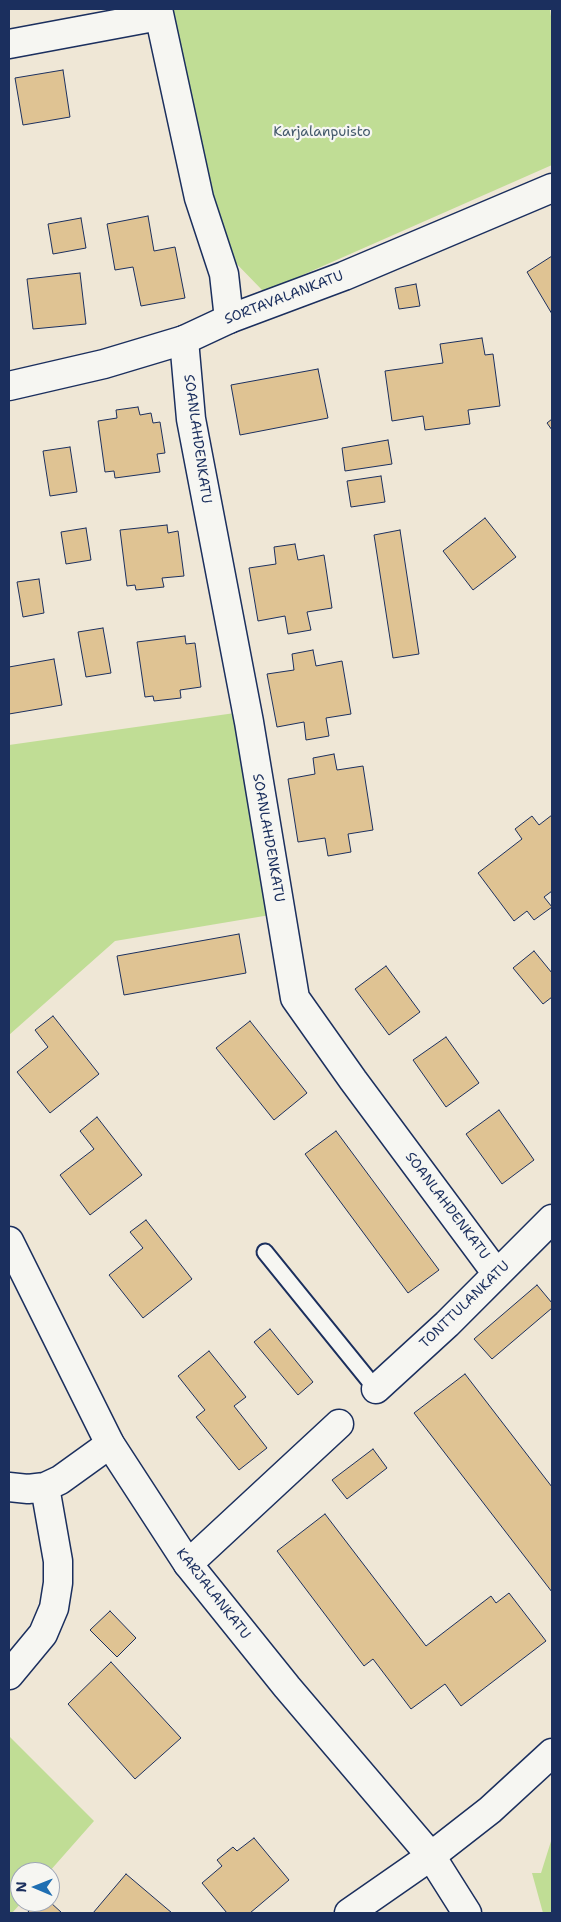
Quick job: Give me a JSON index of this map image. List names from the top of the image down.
{
  "streets": {
    "street": [
      "SORTAVALANKATU",
      "SOANLAHDENKATU",
      "TONTTULANKATU",
      "KARJALANKATU"
    ]
  },
  "crossings": [
    ["SORTAVALANKATU", "SOANLAHDENKATU"],
    ["SOANLAHDENKATU", "TONTTULANKATU"]
  ],
  "parks": ["Karjalanpuisto"],
  "north": "left"
}
